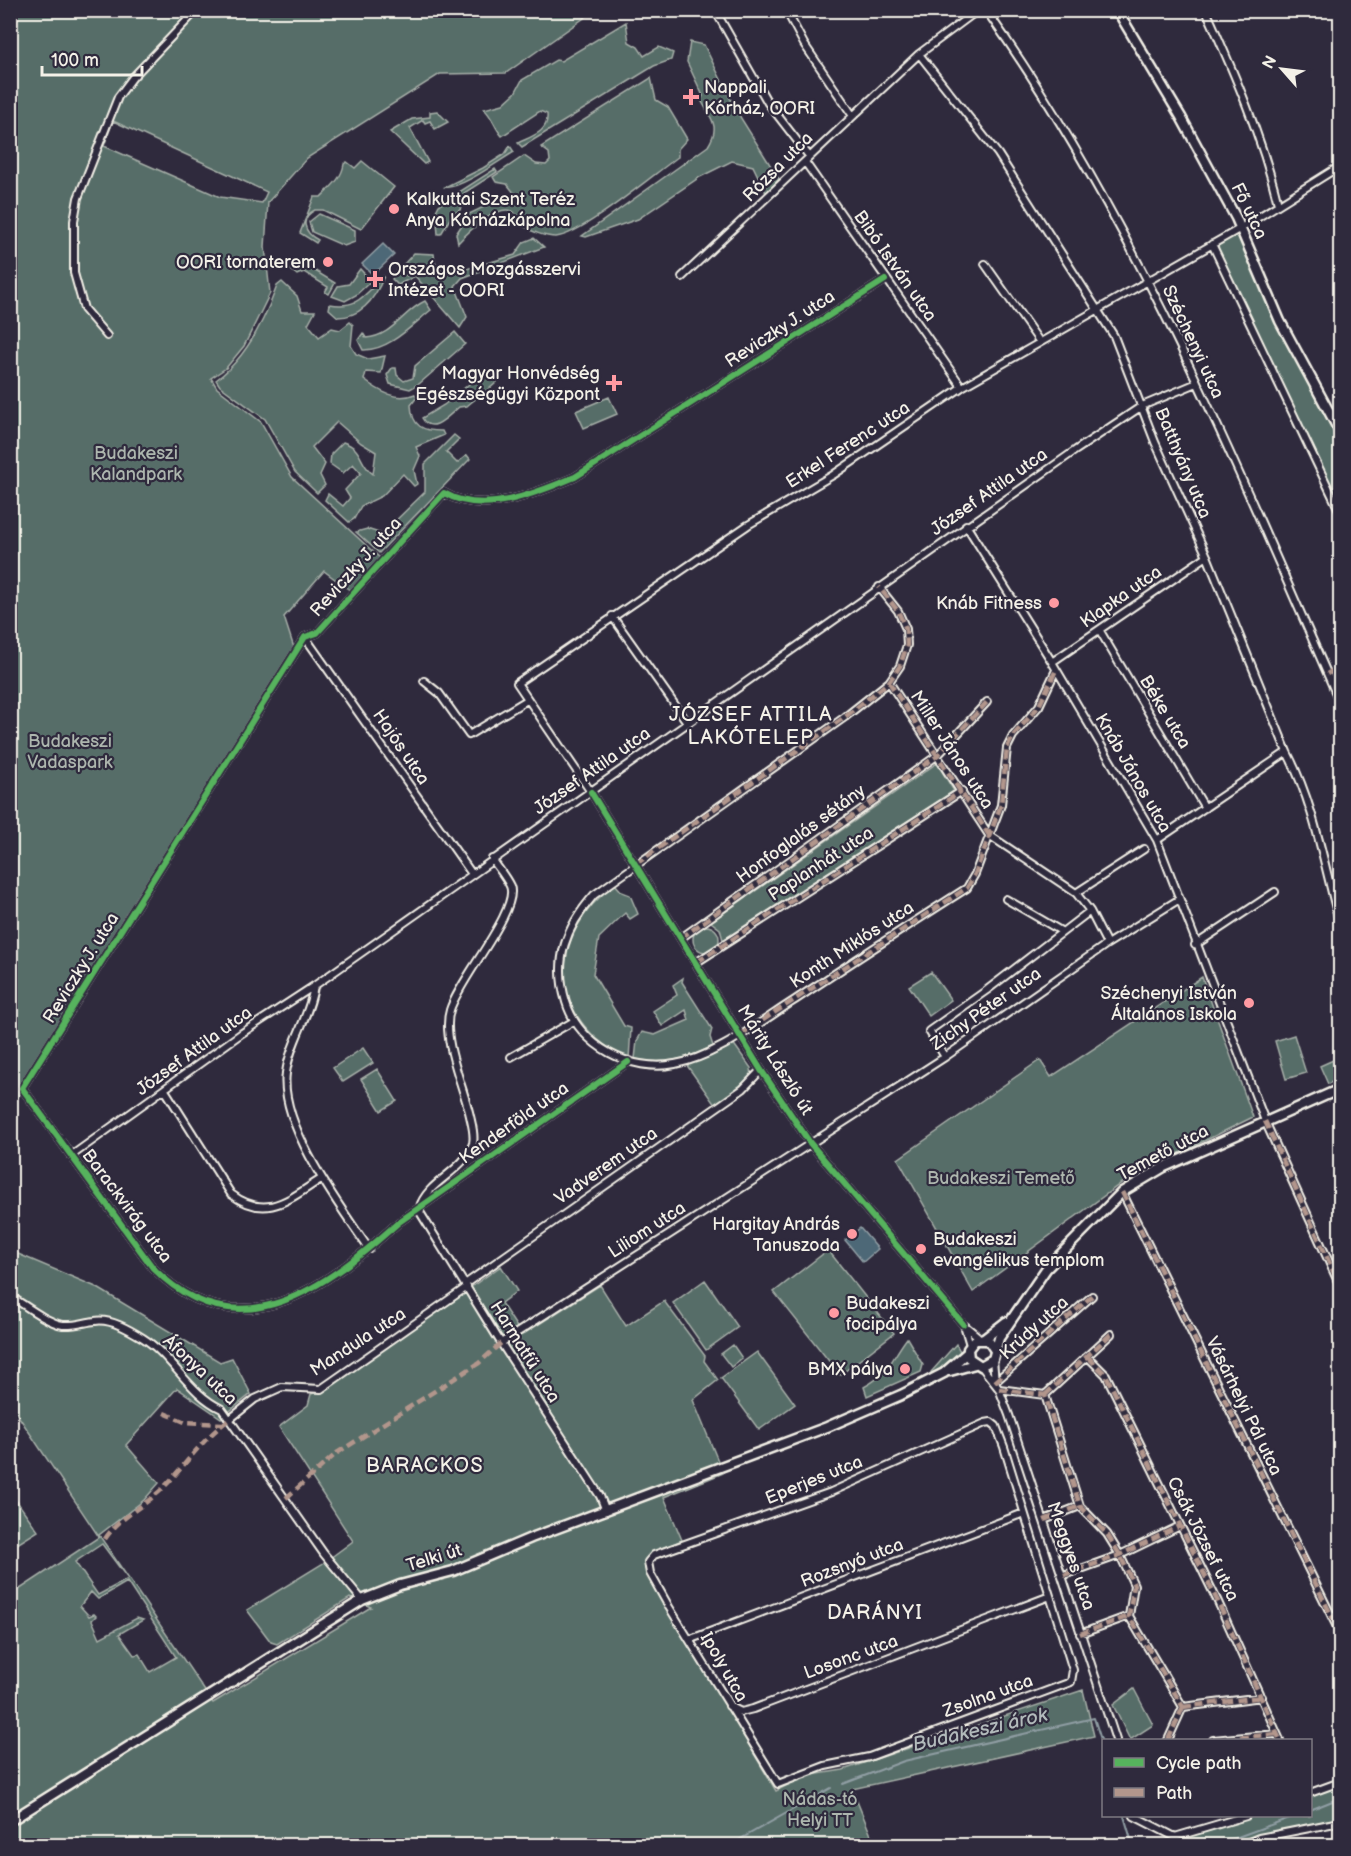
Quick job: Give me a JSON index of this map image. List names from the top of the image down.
{
  "streets": {
    "main road": ["Fő utca", "Temető utca", "Telki út"],
    "street": [
      "Rózsa utca",
      "Bibó István utca",
      "Reviczky J. utca",
      "Széchenyi utca",
      "Erkel Ferenc utca",
      "Batthyány utca",
      "József Attila utca",
      "Klapka utca",
      "Béke utca",
      "Hajós utca",
      "Miller János utca",
      "Knáb János utca",
      "Honfoglalás sétány",
      "Paplanhát utca",
      "Konth Miklós utca",
      "Zichy Péter utca",
      "Márity László út",
      "Kenderföld utca",
      "Vadverem utca",
      "Barackvirág utca",
      "Liliom utca",
      "Krúdy utca",
      "Mandula utca",
      "Harmatfű utca",
      "Áfonya utca",
      "Vásárhelyi Pál utca",
      "Eperjes utca",
      "Csák József utca",
      "Meggyes utca",
      "Rozsnyó utca",
      "Losonc utca",
      "Ipoly utca",
      "Zsolna utca"
    ]
  },
  "crossings": [
    ["Rózsa utca", "Bibó István utca"],
    ["Rózsa utca", "Batthyány utca"],
    ["Fő utca", "Erkel Ferenc utca"],
    ["Bibó István utca", "Reviczky J. utca"],
    ["Bibó István utca", "Erkel Ferenc utca"],
    ["Reviczky J. utca", "Hajós utca"],
    ["Reviczky J. utca", "Barackvirág utca"],
    ["Széchenyi utca", "Erkel Ferenc utca"],
    ["Széchenyi utca", "József Attila utca"],
    ["Erkel Ferenc utca", "Batthyány utca"],
    ["Erkel Ferenc utca", "Márity László út"],
    ["Batthyány utca", "József Attila utca"],
    ["Batthyány utca", "Klapka utca"],
    ["József Attila utca", "Hajós utca"],
    ["József Attila utca", "Knáb János utca"],
    ["József Attila utca", "Márity László út"],
    ["József Attila utca", "Barackvirág utca"],
    ["Klapka utca", "Béke utca"],
    ["Klapka utca", "Knáb János utca"],
    ["Miller János utca", "Honfoglalás sétány"],
    ["Miller János utca", "Paplanhát utca"],
    ["Miller János utca", "Konth Miklós utca"],
    ["Knáb János utca", "Zichy Péter utca"],
    ["Knáb János utca", "Temető utca"],
    ["Honfoglalás sétány", "Márity László út"],
    ["Paplanhát utca", "Márity László út"],
    ["Konth Miklós utca", "Márity László út"],
    ["Konth Miklós utca", "Kenderföld utca"],
    ["Zichy Péter utca", "Márity László út"],
    ["Zichy Péter utca", "Liliom utca"],
    ["Márity László út", "Temető utca"],
    ["Márity László út", "Vadverem utca"],
    ["Márity László út", "Liliom utca"],
    ["Kenderföld utca", "Barackvirág utca"],
    ["Kenderföld utca", "Harmatfű utca"],
    ["Temető utca", "Vásárhelyi Pál utca"],
    ["Vadverem utca", "Mandula utca"],
    ["Vadverem utca", "Harmatfű utca"],
    ["Barackvirág utca", "Harmatfű utca"],
    ["Liliom utca", "Harmatfű utca"],
    ["Krúdy utca", "Meggyes utca"],
    ["Mandula utca", "Harmatfű utca"],
    ["Mandula utca", "Áfonya utca"],
    ["Harmatfű utca", "Telki út"],
    ["Áfonya utca", "Telki út"],
    ["Eperjes utca", "Rozsnyó utca"],
    ["Eperjes utca", "Ipoly utca"],
    ["Meggyes utca", "Rozsnyó utca"],
    ["Rozsnyó utca", "Ipoly utca"],
    ["Losonc utca", "Ipoly utca"],
    ["Losonc utca", "Zsolna utca"],
    ["Ipoly utca", "Zsolna utca"]
  ],
  "districts": ["JÓZSEF ATTILA LAKÓTELEP", "BARACKOS", "DARÁNYI"],
  "water": ["Budakeszi árok"],
  "parks": [
    "Budakeszi Kalandpark",
    "Budakeszi Vadaspark",
    "Budakeszi Temető",
    "Nádas-tó Helyi TT"
  ],
  "places": {
    "health": ["Nappali Kórház, OORI", "Országos Mozgásszervi Intézet - OORI", "Magyar Honvédség Egészségügyi Központ"],
    "other": [
      "Kalkuttai Szent Teréz Anya Kórházkápolna",
      "OORI tornaterem",
      "Knáb Fitness",
      "Széchenyi István Általános Iskola",
      "Hargitay András Tanuszoda",
      "Budakeszi evangélikus templom",
      "Budakeszi focipálya",
      "BMX pálya"
    ]
  },
  "legend": ["Cycle path", "Path"],
  "scale_bar": "100 m",
  "north": "top left"
}
